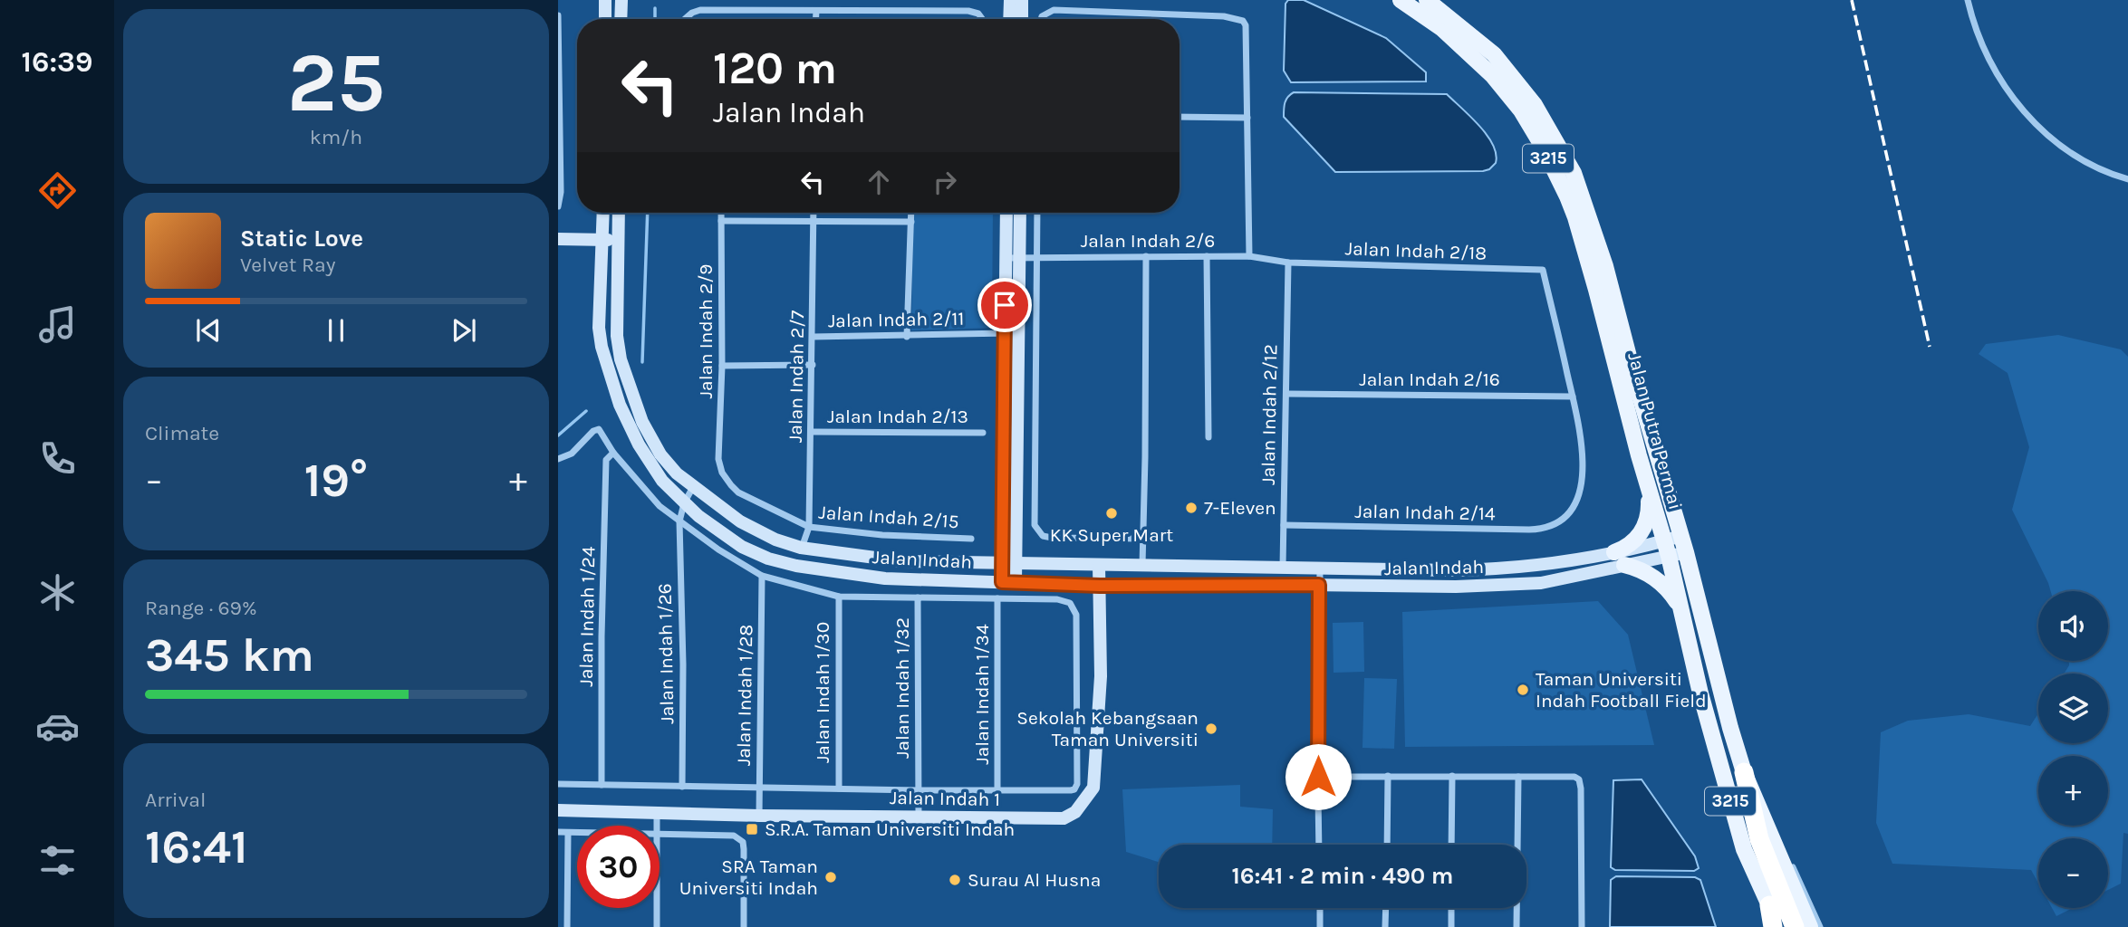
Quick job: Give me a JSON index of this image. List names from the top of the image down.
{
  "streets": {
    "main road": ["3215", "Jalan Putra Permai"],
    "street": [
      "Jalan Indah 2/6",
      "Jalan Indah 2/18",
      "Jalan Indah 2/11",
      "Jalan Indah 2/9",
      "Jalan Indah 2/7",
      "Jalan Indah 2/16",
      "Jalan Indah 2/12",
      "Jalan Indah 2/13",
      "Jalan Indah 2/14",
      "Jalan Indah 2/15",
      "Jalan Indah",
      "Jalan Indah 1/24",
      "Jalan Indah 1/26",
      "Jalan Indah 1/32",
      "Jalan Indah 1/30",
      "Jalan Indah 1/34",
      "Jalan Indah 1/28",
      "Jalan Indah 1"
    ]
  },
  "crossings": [
    ["Jalan Indah 2/6", "Jalan Indah 2/18"],
    ["Jalan Indah 2/6", "Jalan Indah 2/12"],
    ["Jalan Indah 2/18", "Jalan Indah 2/16"],
    ["Jalan Indah 2/18", "Jalan Indah 2/12"],
    ["Jalan Indah 2/18", "Jalan Indah 2/14"],
    ["Jalan Indah 2/11", "Jalan Indah 2/7"],
    ["Jalan Indah 2/9", "Jalan Indah 2/15"],
    ["Jalan Indah 2/7", "Jalan Indah 2/13"],
    ["Jalan Indah 2/7", "Jalan Indah 2/15"],
    ["Jalan Indah 2/7", "Jalan Indah"],
    ["Jalan Indah 2/16", "Jalan Indah 2/12"],
    ["Jalan Indah 2/16", "Jalan Indah 2/14"],
    ["Jalan Indah 2/12", "Jalan Indah 2/14"],
    ["Jalan Indah 2/12", "Jalan Indah"],
    ["Jalan Putra Permai", "Jalan Indah"],
    ["Jalan Indah", "Jalan Indah 1/26"],
    ["Jalan Indah", "Jalan Indah 1"],
    ["Jalan Indah 1/32", "Jalan Indah 1"],
    ["Jalan Indah 1/28", "Jalan Indah 1"]
  ],
  "places": {
    "other": [
      "7-Eleven",
      "KK Super Mart",
      "Taman Universiti Indah Football Field",
      "Sekolah Kebangsaan Taman Universiti",
      "SRA Taman Universiti Indah",
      "Surau Al Husna"
    ],
    "transit": ["S.R.A. Taman Universiti Indah"]
  },
  "page": {
    "tabs": "16:39",
    "tile": [
      ["25", "km/h"],
      "Climate",
      ["Range · 69%", "345 km"],
      ["Arrival", "16:41"]
    ],
    "turn": ["120 m", "Jalan Indah"],
    "song": ["Static Love", "Velvet Ray"],
    "heat": ["−", "19°", "+"],
    "map_buttons": ["+", "−"],
    "limit": "30",
    "trip": "16:41 · 2 min · 490 m"
  }
}
